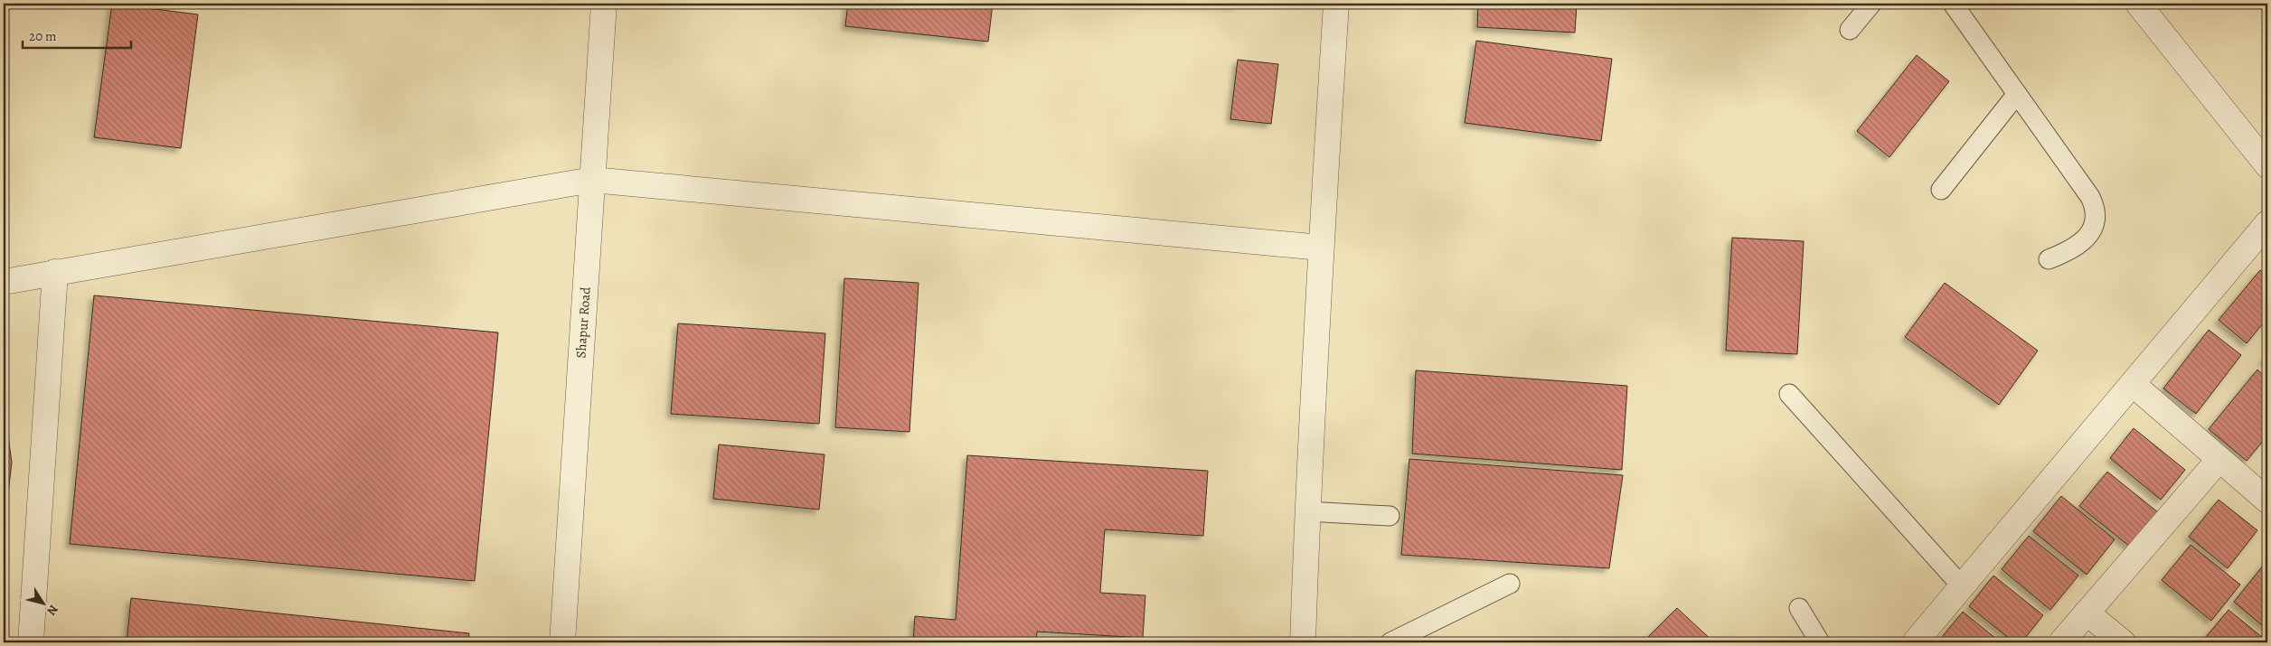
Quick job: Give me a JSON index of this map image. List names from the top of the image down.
{
  "streets": {
    "street": ["Shapur Road"]
  },
  "scale_bar": "20 m",
  "north": "bottom right"
}
